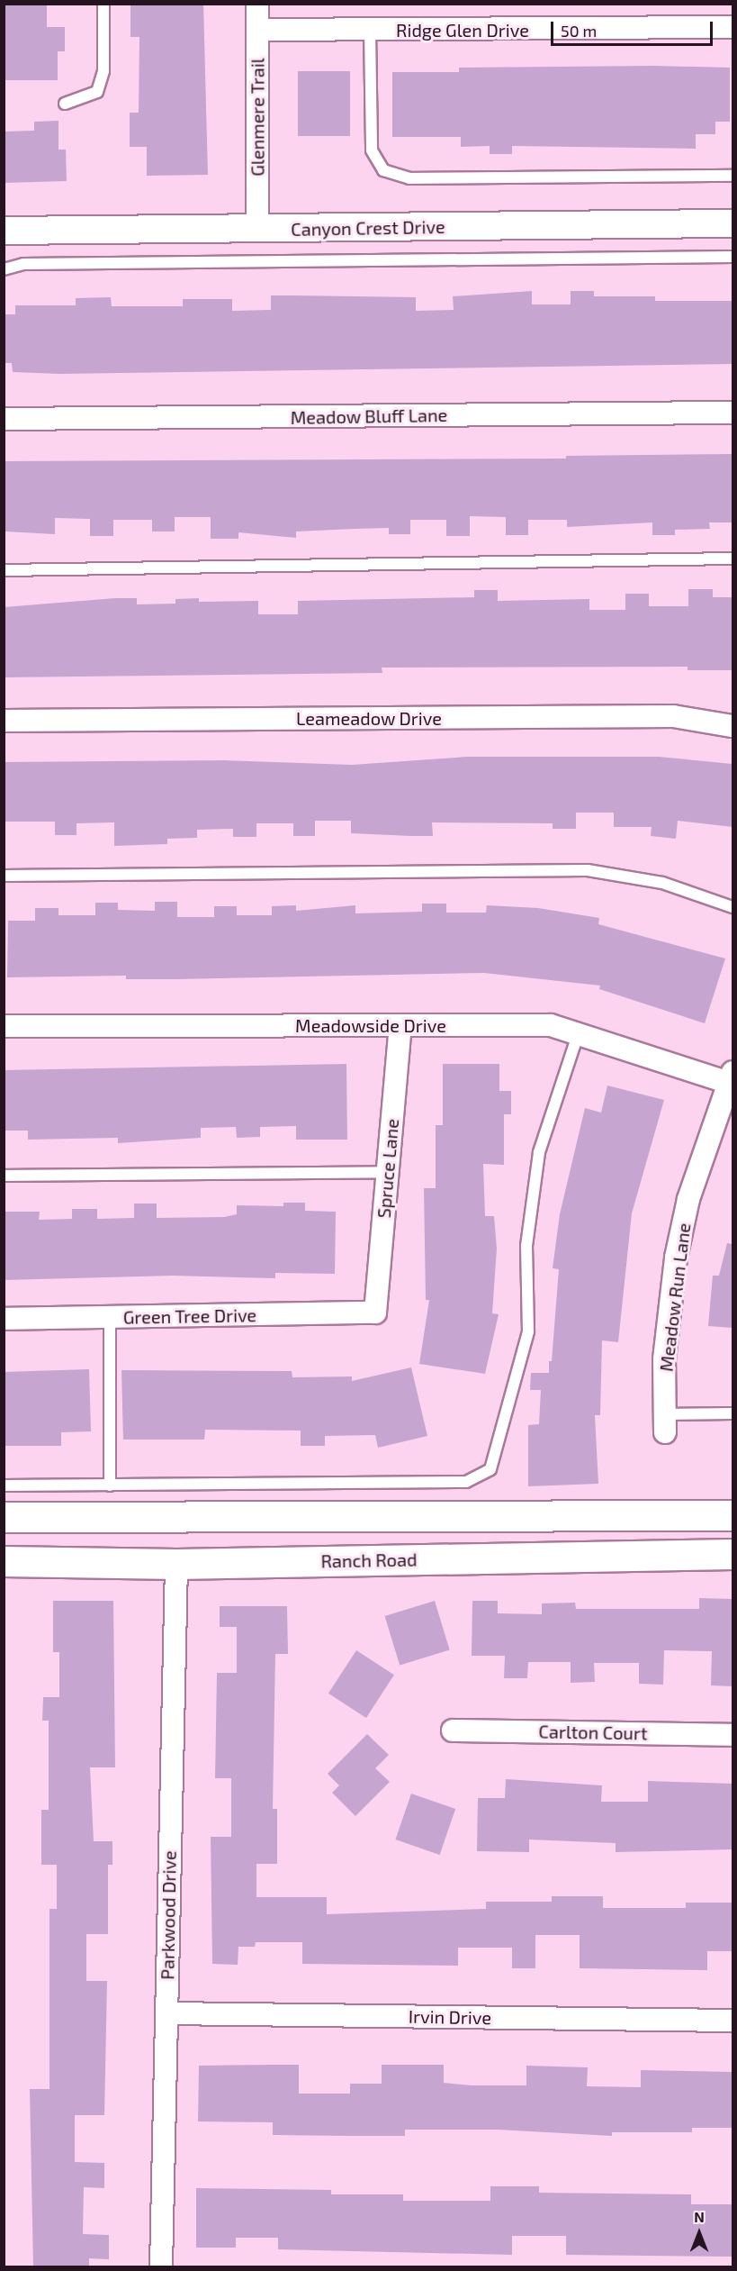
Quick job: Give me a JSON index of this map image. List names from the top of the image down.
{
  "streets": {
    "main road": ["Ranch Road"],
    "street": [
      "Ridge Glen Drive",
      "Glenmere Trail",
      "Canyon Crest Drive",
      "Meadow Bluff Lane",
      "Leameadow Drive",
      "Meadowside Drive",
      "Spruce Lane",
      "Meadow Run Lane",
      "Green Tree Drive",
      "Carlton Court",
      "Parkwood Drive",
      "Irvin Drive"
    ]
  },
  "crossings": [
    ["Ridge Glen Drive", "Glenmere Trail"],
    ["Glenmere Trail", "Canyon Crest Drive"],
    ["Meadowside Drive", "Spruce Lane"],
    ["Meadowside Drive", "Meadow Run Lane"],
    ["Spruce Lane", "Green Tree Drive"],
    ["Ranch Road", "Parkwood Drive"],
    ["Parkwood Drive", "Irvin Drive"]
  ],
  "scale_bar": "50 m",
  "north": "top"
}
